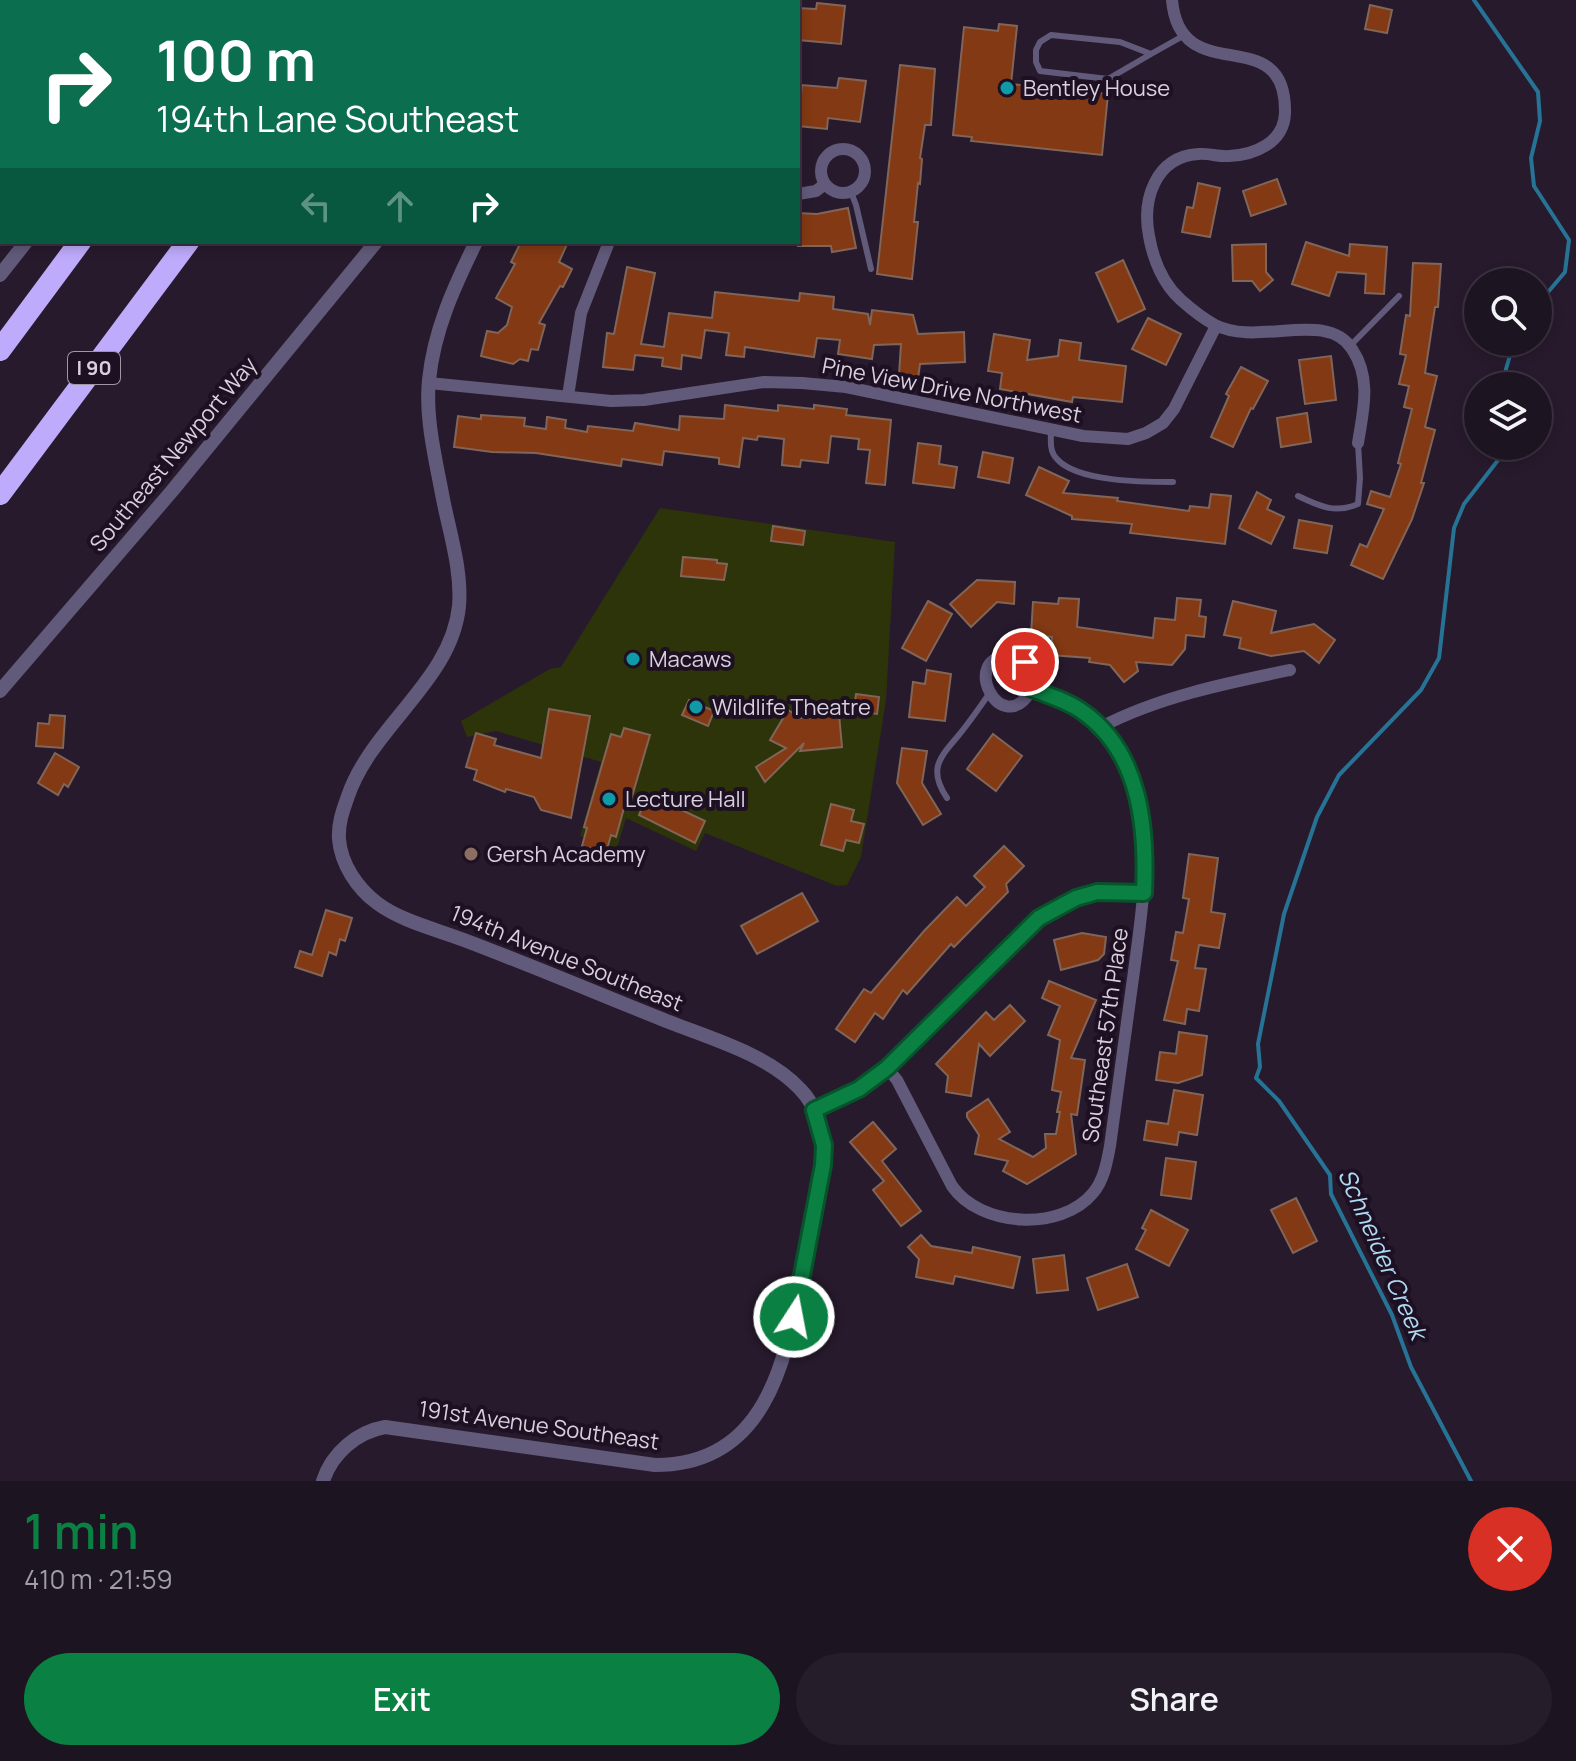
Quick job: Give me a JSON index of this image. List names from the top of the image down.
{
  "streets": {
    "highway": ["I 90"],
    "street": [
      "Pine View Drive Northwest",
      "Southeast Newport Way",
      "194th Avenue Southeast",
      "Southeast 57th Place",
      "191st Avenue Southeast"
    ]
  },
  "crossings": [
    ["Pine View Drive Northwest", "194th Avenue Southeast"],
    ["194th Avenue Southeast", "191st Avenue Southeast"]
  ],
  "water": ["Schneider Creek"],
  "places": [
    "Bentley House",
    "Macaws",
    "Wildlife Theatre",
    "Lecture Hall",
    "Gersh Academy"
  ],
  "page": {
    "turn": ["100 m", "194th Lane Southeast"],
    "heading": ["1 min", "410 m · 21:59"],
    "buttons": ["Exit", "Share"]
  }
}
